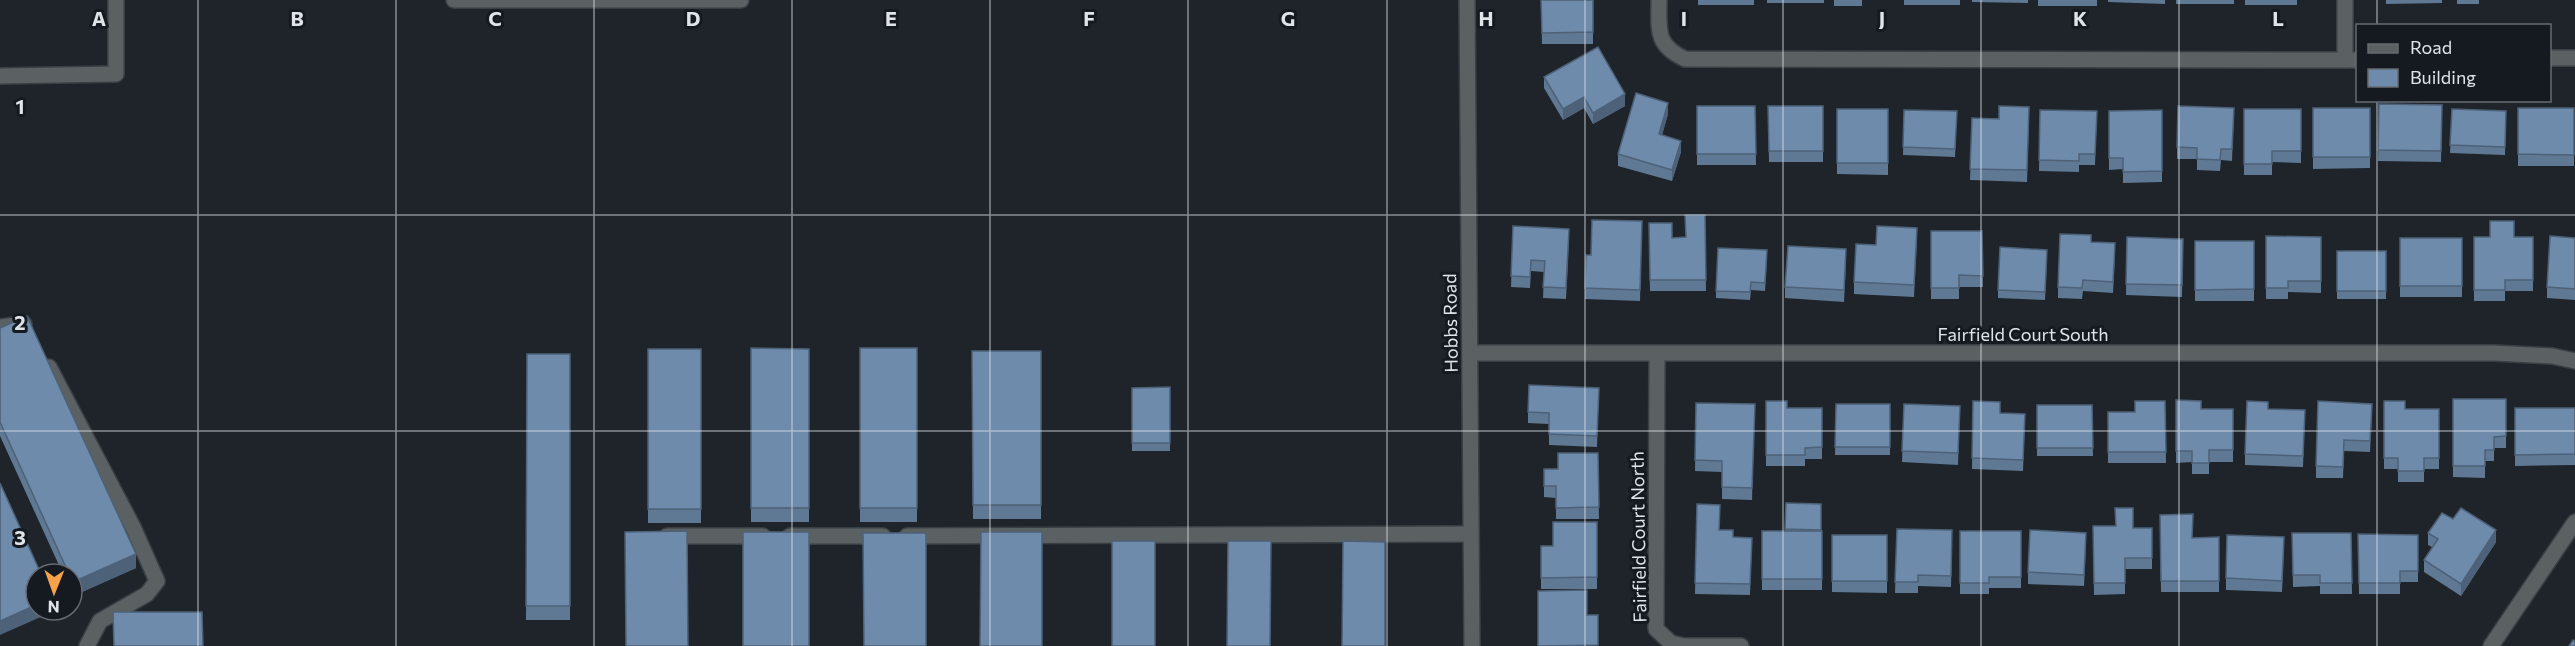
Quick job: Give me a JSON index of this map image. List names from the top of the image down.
{
  "streets": {
    "street": ["Hobbs Road", "Fairfield Court South", "Fairfield Court North"]
  },
  "crossings": [
    ["Hobbs Road", "Fairfield Court South"],
    ["Fairfield Court South", "Fairfield Court North"]
  ],
  "legend": ["Road", "Building"],
  "north": "bottom",
  "grid": {
    "columns": [
      "A",
      "B",
      "C",
      "D",
      "E",
      "F",
      "G",
      "H",
      "I",
      "J",
      "K",
      "L"
    ],
    "rows": ["1", "2", "3"]
  }
}
